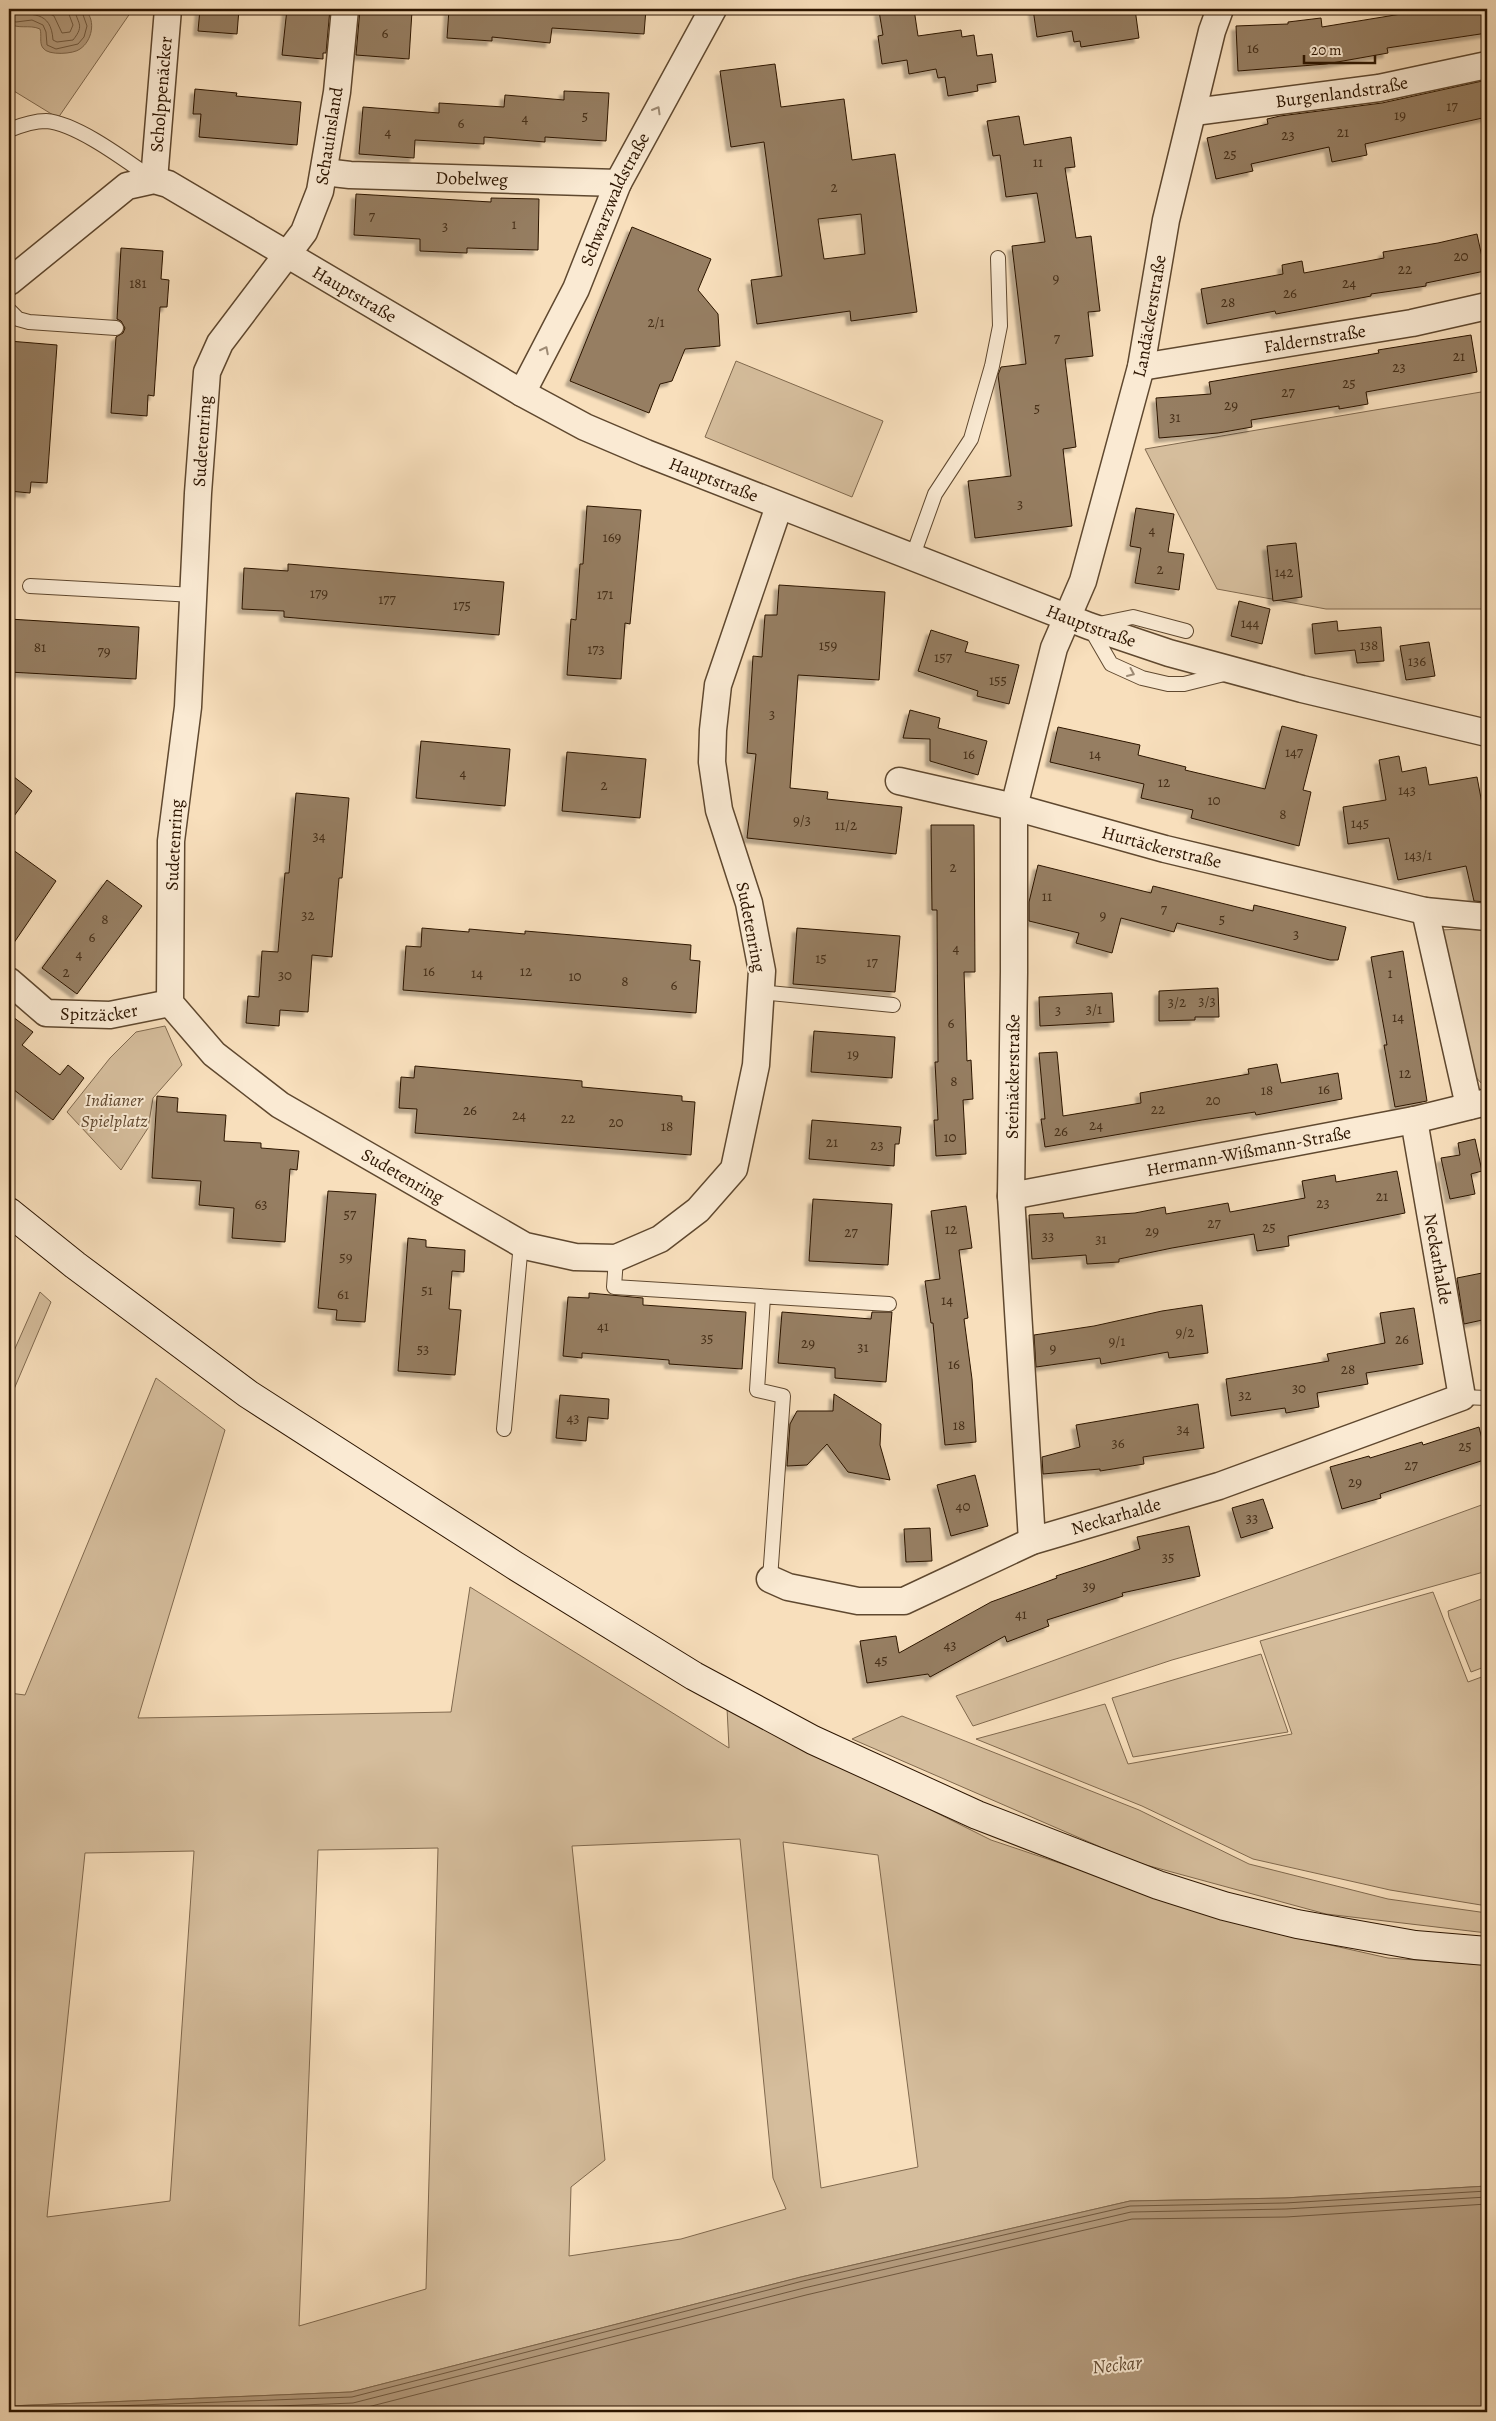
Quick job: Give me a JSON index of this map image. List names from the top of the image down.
{
  "streets": {
    "street": [
      "Burgenlandstraße",
      "Scholppenäcker",
      "Schauinsland",
      "Dobelweg",
      "Schwarzwaldstraße",
      "Hauptstraße",
      "Landäckerstraße",
      "Faldernstraße",
      "Sudetenring",
      "Hurtäckerstraße",
      "Spitzäcker",
      "Steinäckerstraße",
      "Hermann-Wißmann-Straße",
      "Neckarhalde"
    ]
  },
  "crossings": [
    ["Burgenlandstraße", "Landäckerstraße"],
    ["Scholppenäcker", "Hauptstraße"],
    ["Schauinsland", "Dobelweg"],
    ["Schauinsland", "Hauptstraße"],
    ["Schauinsland", "Sudetenring"],
    ["Dobelweg", "Schwarzwaldstraße"],
    ["Schwarzwaldstraße", "Hauptstraße"],
    ["Hauptstraße", "Landäckerstraße"],
    ["Hauptstraße", "Sudetenring"],
    ["Hauptstraße", "Steinäckerstraße"],
    ["Landäckerstraße", "Faldernstraße"],
    ["Landäckerstraße", "Steinäckerstraße"],
    ["Sudetenring", "Spitzäcker"],
    ["Hurtäckerstraße", "Steinäckerstraße"],
    ["Steinäckerstraße", "Hermann-Wißmann-Straße"],
    ["Steinäckerstraße", "Neckarhalde"],
    ["Hermann-Wißmann-Straße", "Neckarhalde"]
  ],
  "one_way": ["Schwarzwaldstraße"],
  "water": ["Neckar"],
  "parks": ["Indianer Spielplatz"],
  "house_numbers": [
    "6",
    "16",
    "17",
    "19",
    "5",
    "4",
    "6",
    "4",
    "21",
    "23",
    "25",
    "11",
    "2",
    "7",
    "1",
    "3",
    "20",
    "22",
    "9",
    "181",
    "24",
    "26",
    "28",
    "2/1",
    "7",
    "21",
    "23",
    "25",
    "27",
    "29",
    "5",
    "31",
    "3",
    "4",
    "169",
    "2",
    "142",
    "179",
    "171",
    "177",
    "175",
    "144",
    "159",
    "138",
    "81",
    "173",
    "79",
    "157",
    "136",
    "155",
    "3",
    "147",
    "16",
    "14",
    "4",
    "12",
    "2",
    "143",
    "10",
    "8",
    "9/3",
    "145",
    "11/2",
    "34",
    "143/1",
    "2",
    "11",
    "7",
    "32",
    "9",
    "8",
    "5",
    "3",
    "6",
    "4",
    "4",
    "15",
    "17",
    "16",
    "12",
    "2",
    "14",
    "1",
    "30",
    "10",
    "8",
    "6",
    "3/3",
    "3/2",
    "3/1",
    "3",
    "14",
    "6",
    "19",
    "12",
    "8",
    "16",
    "18",
    "20",
    "22",
    "26",
    "24",
    "22",
    "20",
    "24",
    "18",
    "26",
    "10",
    "21",
    "23",
    "21",
    "23",
    "63",
    "57",
    "27",
    "25",
    "12",
    "29",
    "27",
    "33",
    "31",
    "59",
    "51",
    "61",
    "14",
    "41",
    "9/2",
    "35",
    "26",
    "9/1",
    "29",
    "31",
    "9",
    "53",
    "16",
    "28",
    "30",
    "32",
    "43",
    "18",
    "34",
    "36",
    "25",
    "27",
    "29",
    "40",
    "33",
    "35",
    "39",
    "41",
    "43",
    "45"
  ],
  "scale_bar": "20 m"
}
